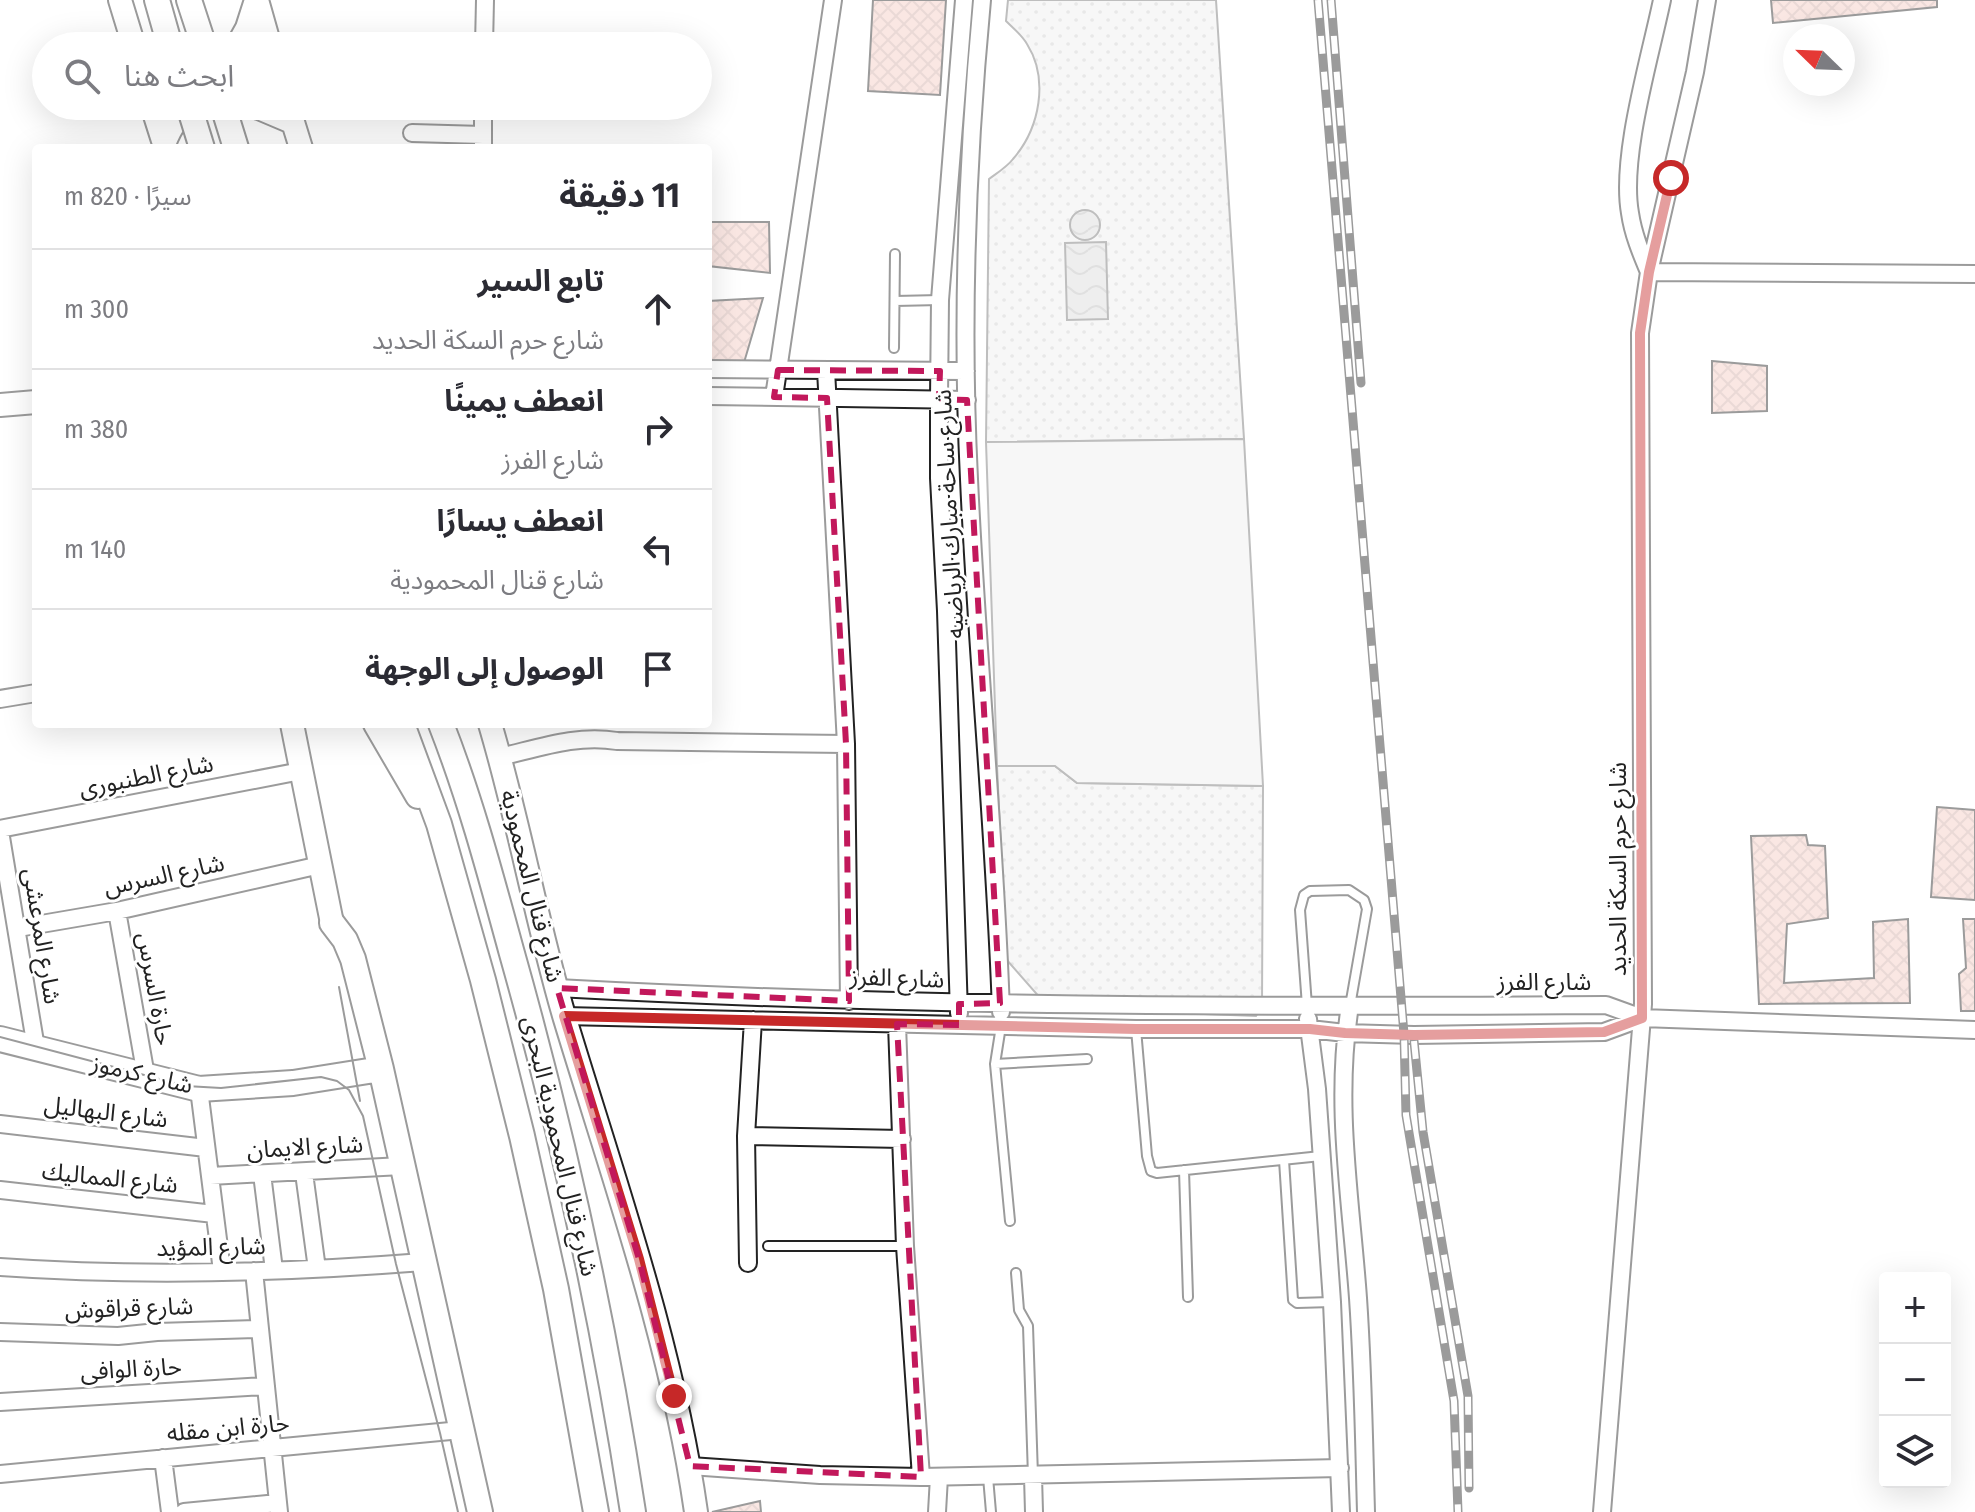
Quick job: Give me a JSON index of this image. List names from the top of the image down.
{
  "streets": {
    "main road": ["شارع كرموز", "شارع قنال المحمودية البحرى"],
    "street": [
      "شارع ساحة مبارك الرياضيه",
      "شارع الطنبورى",
      "شارع حرم السكة الحديد",
      "شارع السرس",
      "شارع قنال المحمودية",
      "شارع المرعشى",
      "شارع الفرز",
      "حارة السرس",
      "شارع البهاليل",
      "شارع الايمان",
      "شارع المماليك",
      "شارع المؤيد",
      "شارع قراقوش",
      "حارة الوافى",
      "حارة ابن مقله"
    ]
  },
  "crossings": [
    ["شارع ساحة مبارك الرياضيه", "شارع الفرز"],
    ["شارع الطنبورى", "شارع المرعشى"],
    ["شارع حرم السكة الحديد", "شارع الفرز"],
    ["شارع السرس", "شارع المرعشى"],
    ["شارع السرس", "حارة السرس"],
    ["شارع قنال المحمودية", "شارع الفرز"],
    ["شارع المرعشى", "شارع كرموز"],
    ["حارة السرس", "شارع كرموز"]
  ],
  "north": "top left",
  "page": {
    "search": "ابحث هنا",
    "heading": ["11 دقيقة", "سيرًا · 820 m"],
    "list": [
      ["تابع السير", "شارع حرم السكة الحديد", "300 m"],
      ["انعطف يمينًا", "شارع الفرز", "380 m"],
      ["انعطف يسارًا", "شارع قنال المحمودية", "140 m"],
      "الوصول إلى الوجهة"
    ],
    "map_buttons": ["+", "−"]
  }
}
